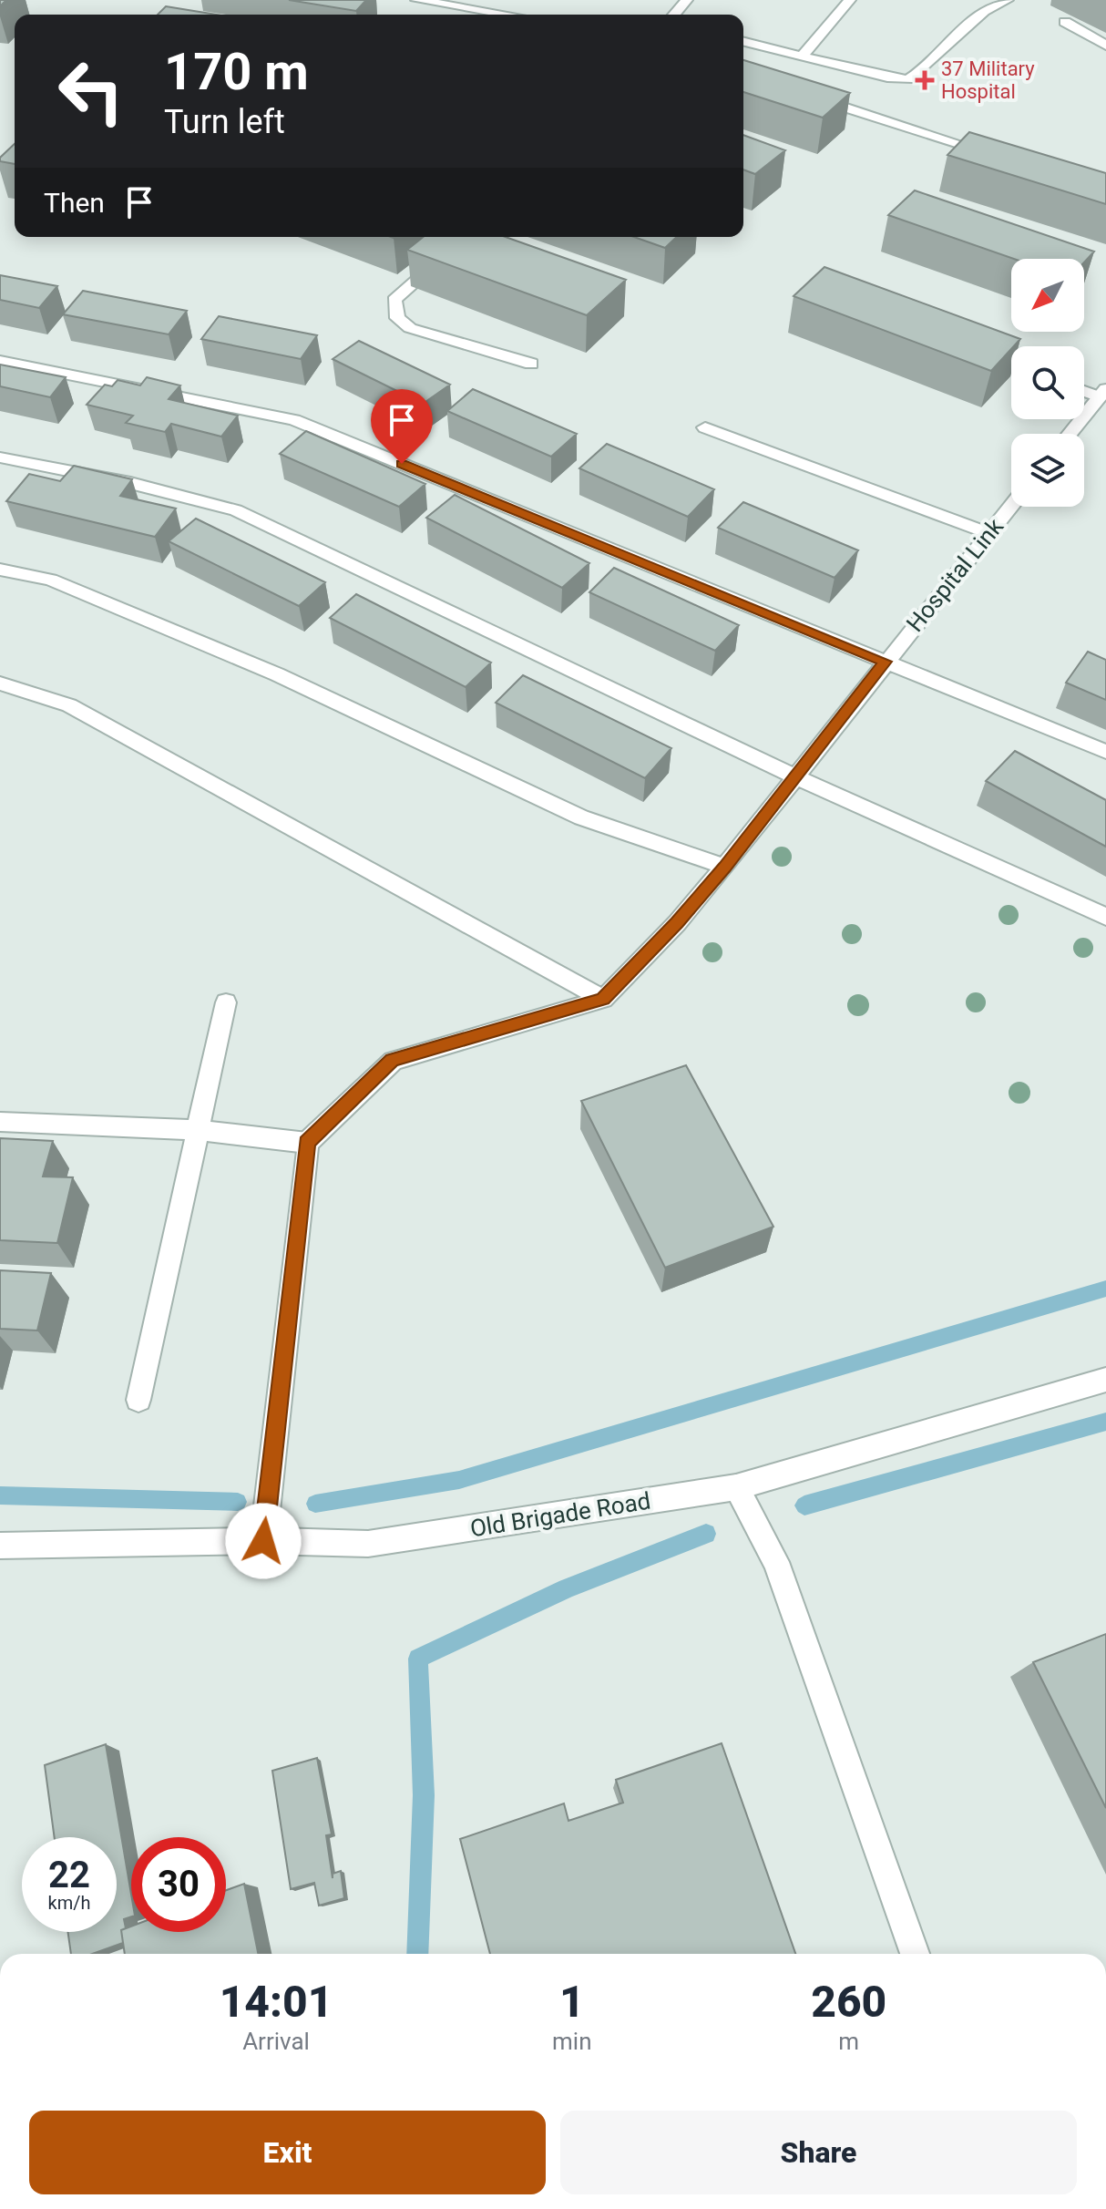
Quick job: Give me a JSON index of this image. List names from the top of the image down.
{
  "streets": {
    "street": ["Hospital Link", "Old Brigade Road"]
  },
  "places": {
    "health": ["37 Military Hospital"]
  },
  "north": "bottom left",
  "page": {
    "turn": ["170 m", "Turn left"],
    "then": "Then",
    "speed": "22 km/h",
    "limit": "30",
    "eta": [
      "14:01",
      "Arrival",
      "1",
      "min",
      "260",
      "m"
    ],
    "buttons": ["Exit", "Share"]
  }
}
